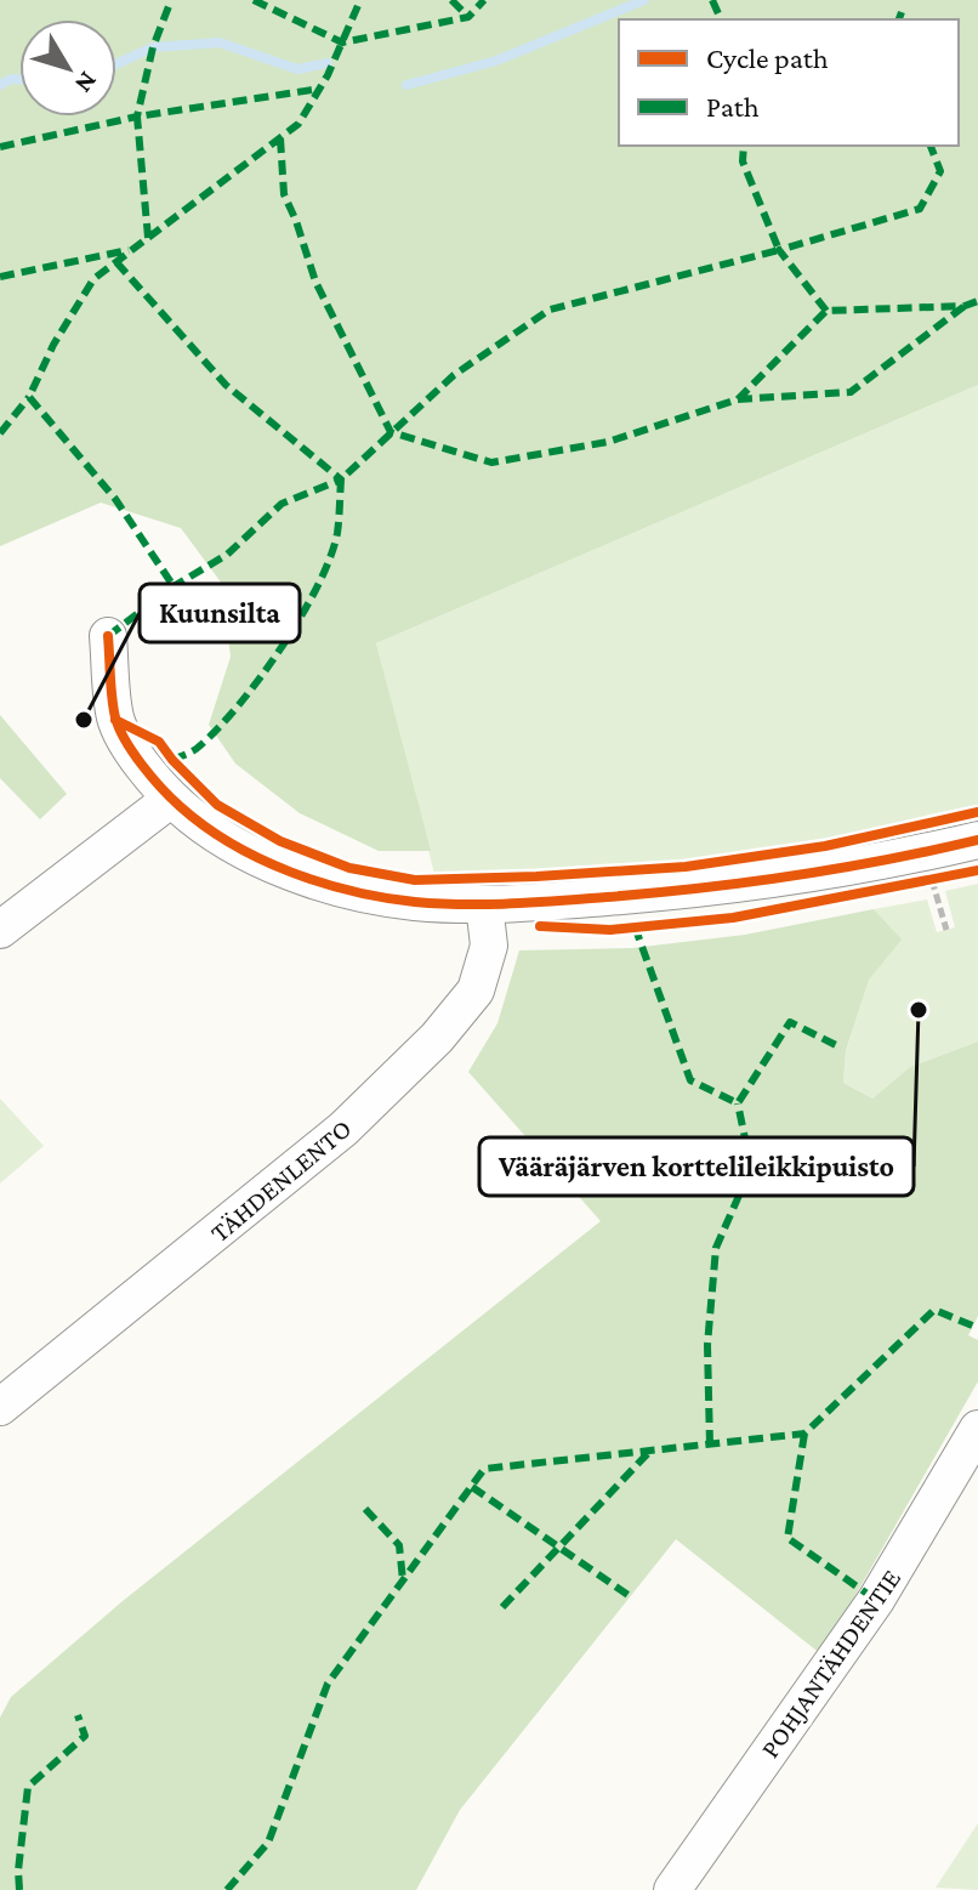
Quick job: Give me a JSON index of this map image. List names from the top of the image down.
{
  "streets": {
    "street": ["TÄHDENLENTO", "POHJANTÄHDENTIE"]
  },
  "places": ["Kuunsilta", "Vääräjärven korttelileikkipuisto"],
  "legend": ["Cycle path", "Path"],
  "north": "bottom right"
}
